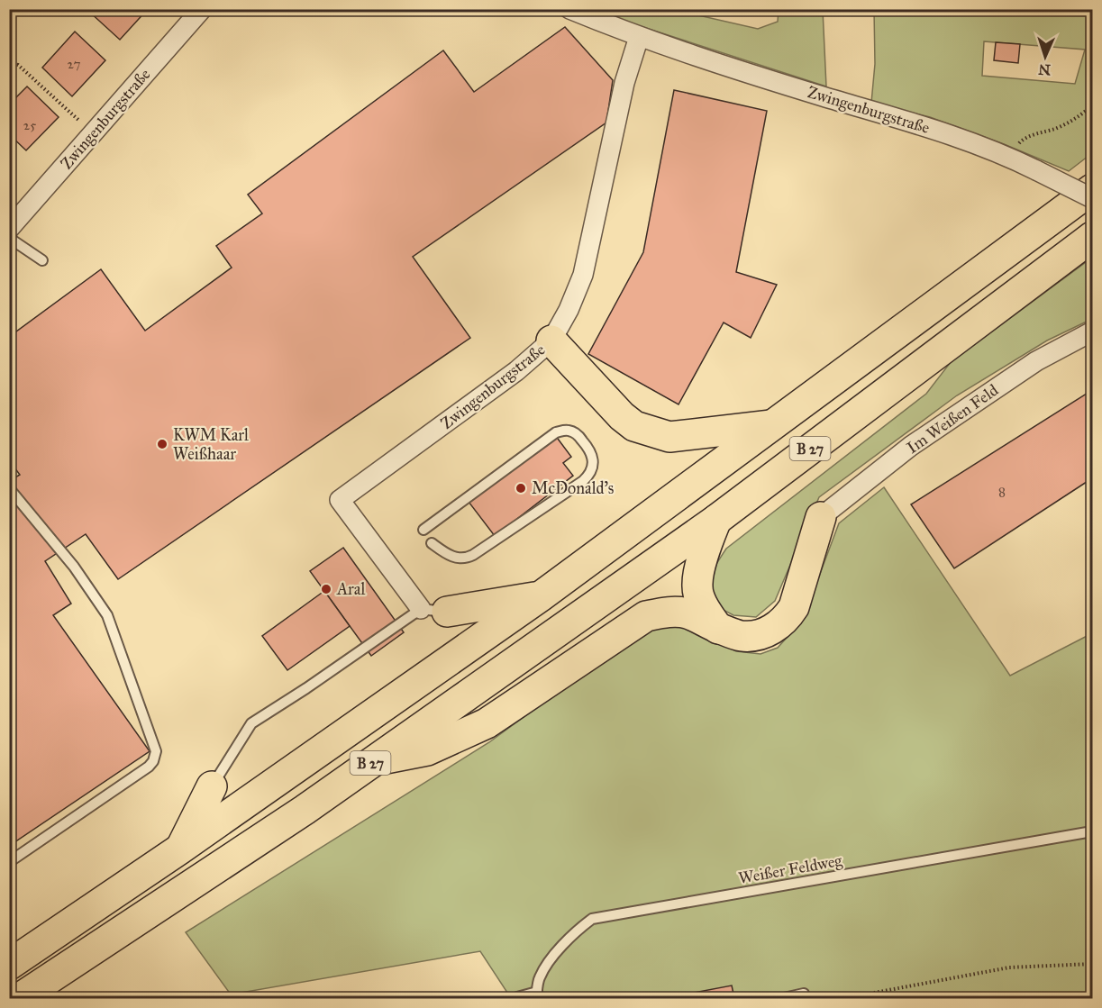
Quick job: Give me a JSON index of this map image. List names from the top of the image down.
{
  "streets": {
    "highway": ["B 27"],
    "street": ["Zwingenburgstraße", "Im Weißen Feld"],
    "lane": ["Weißer Feldweg"]
  },
  "places": ["KWM Karl Weißhaar", "McDonald's", "Aral"],
  "house_numbers": ["27", "25", "8"],
  "north": "bottom"
}
